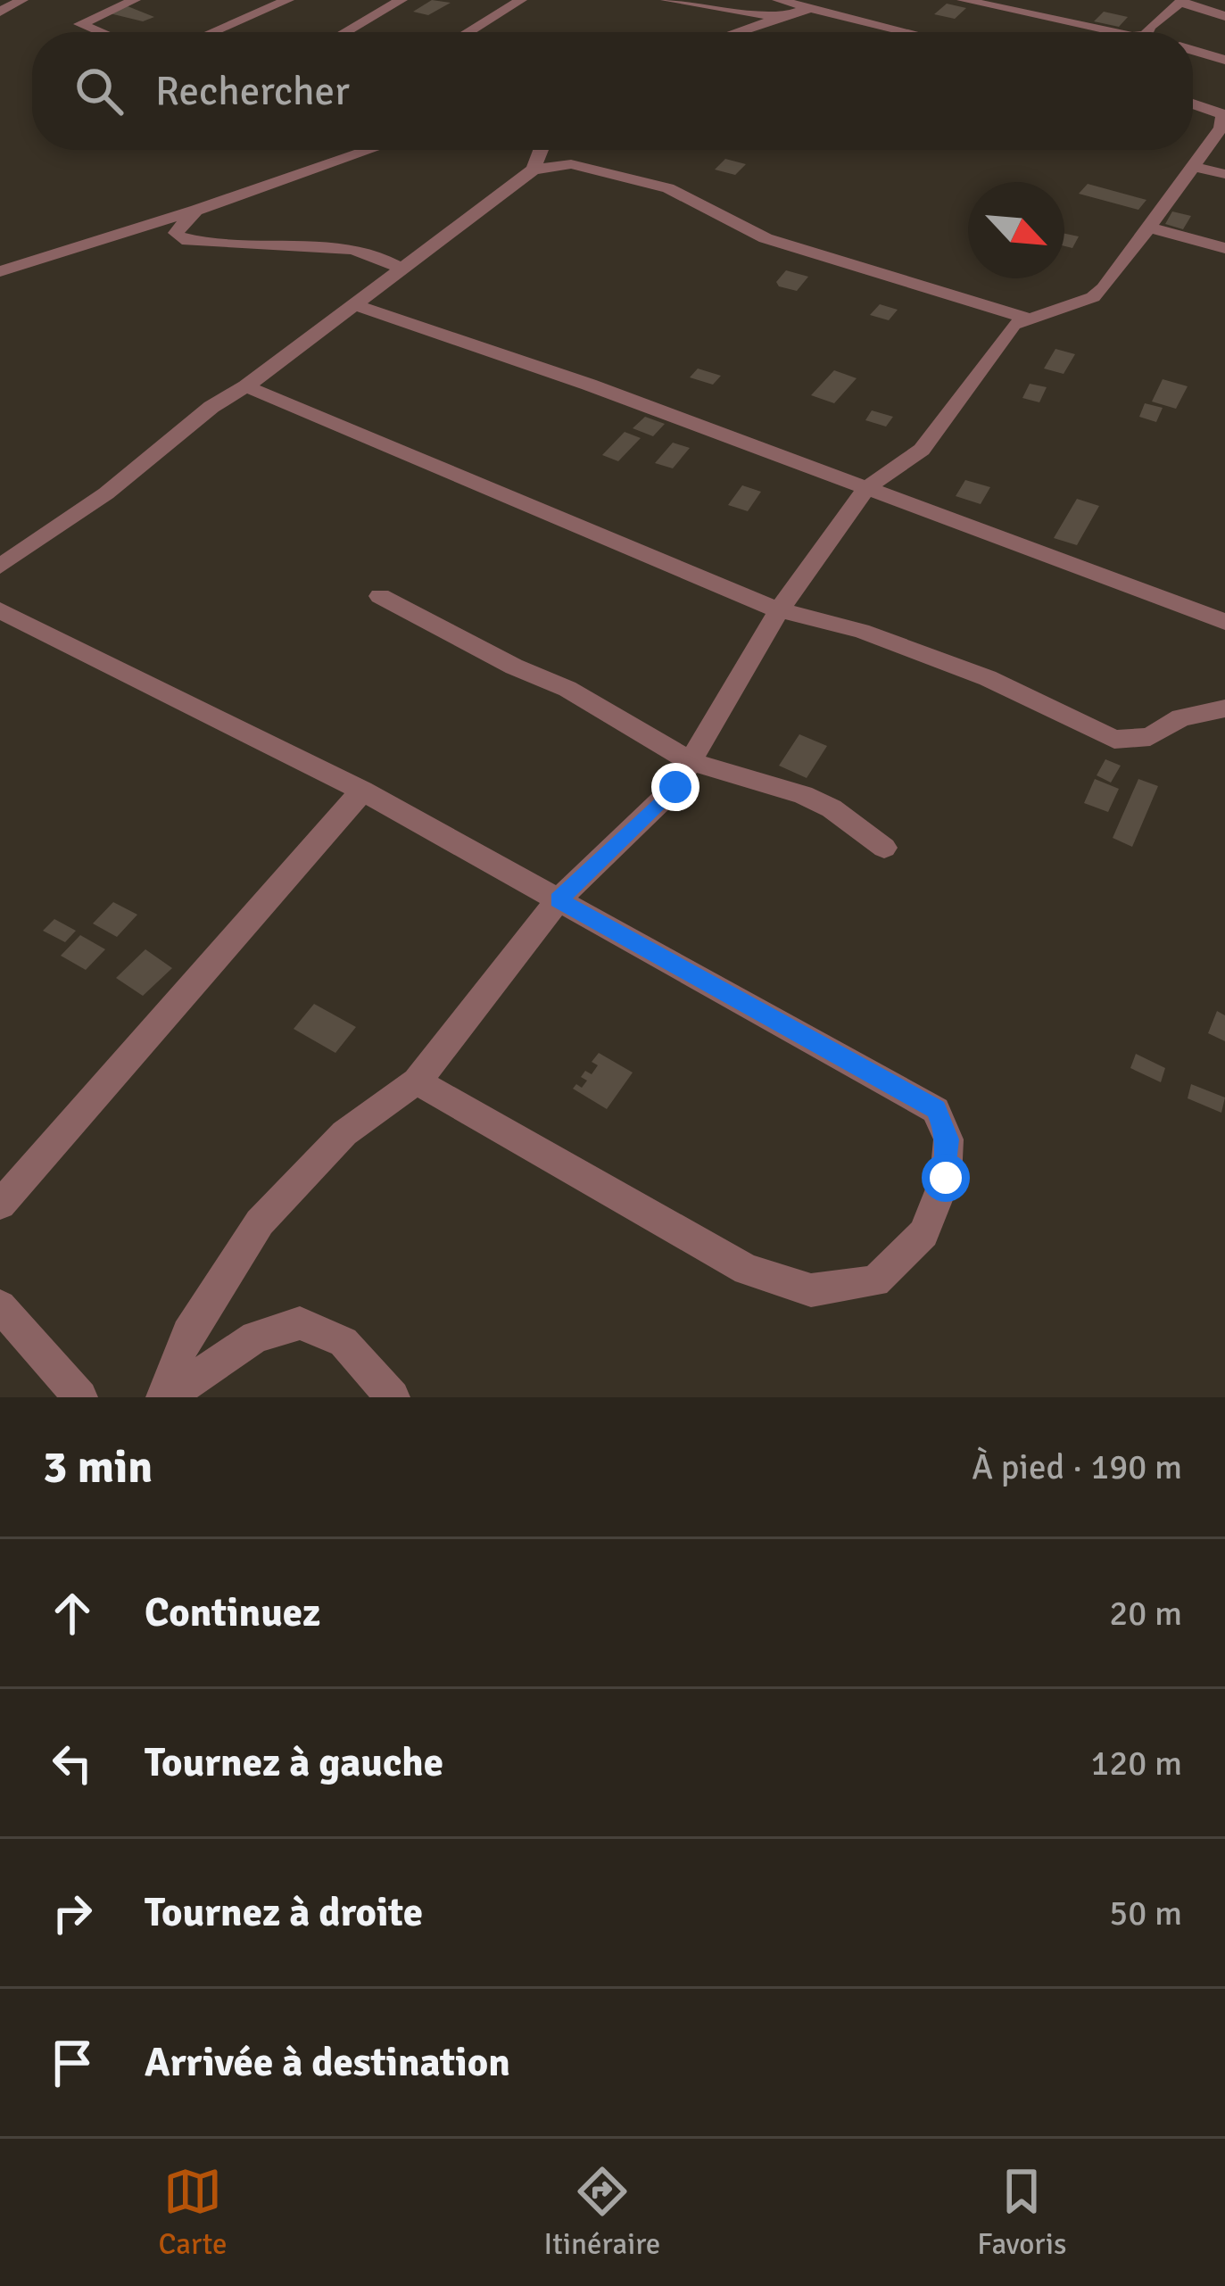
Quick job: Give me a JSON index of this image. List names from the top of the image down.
{
  "north": "bottom right",
  "page": {
    "search": "Rechercher",
    "heading": ["3 min", "À pied · 190 m"],
    "list": [
      ["Continuez", "20 m"],
      ["Tournez à gauche", "120 m"],
      ["Tournez à droite", "50 m"],
      "Arrivée à destination"
    ],
    "nav": ["Carte", "Itinéraire", "Favoris"]
  }
}
